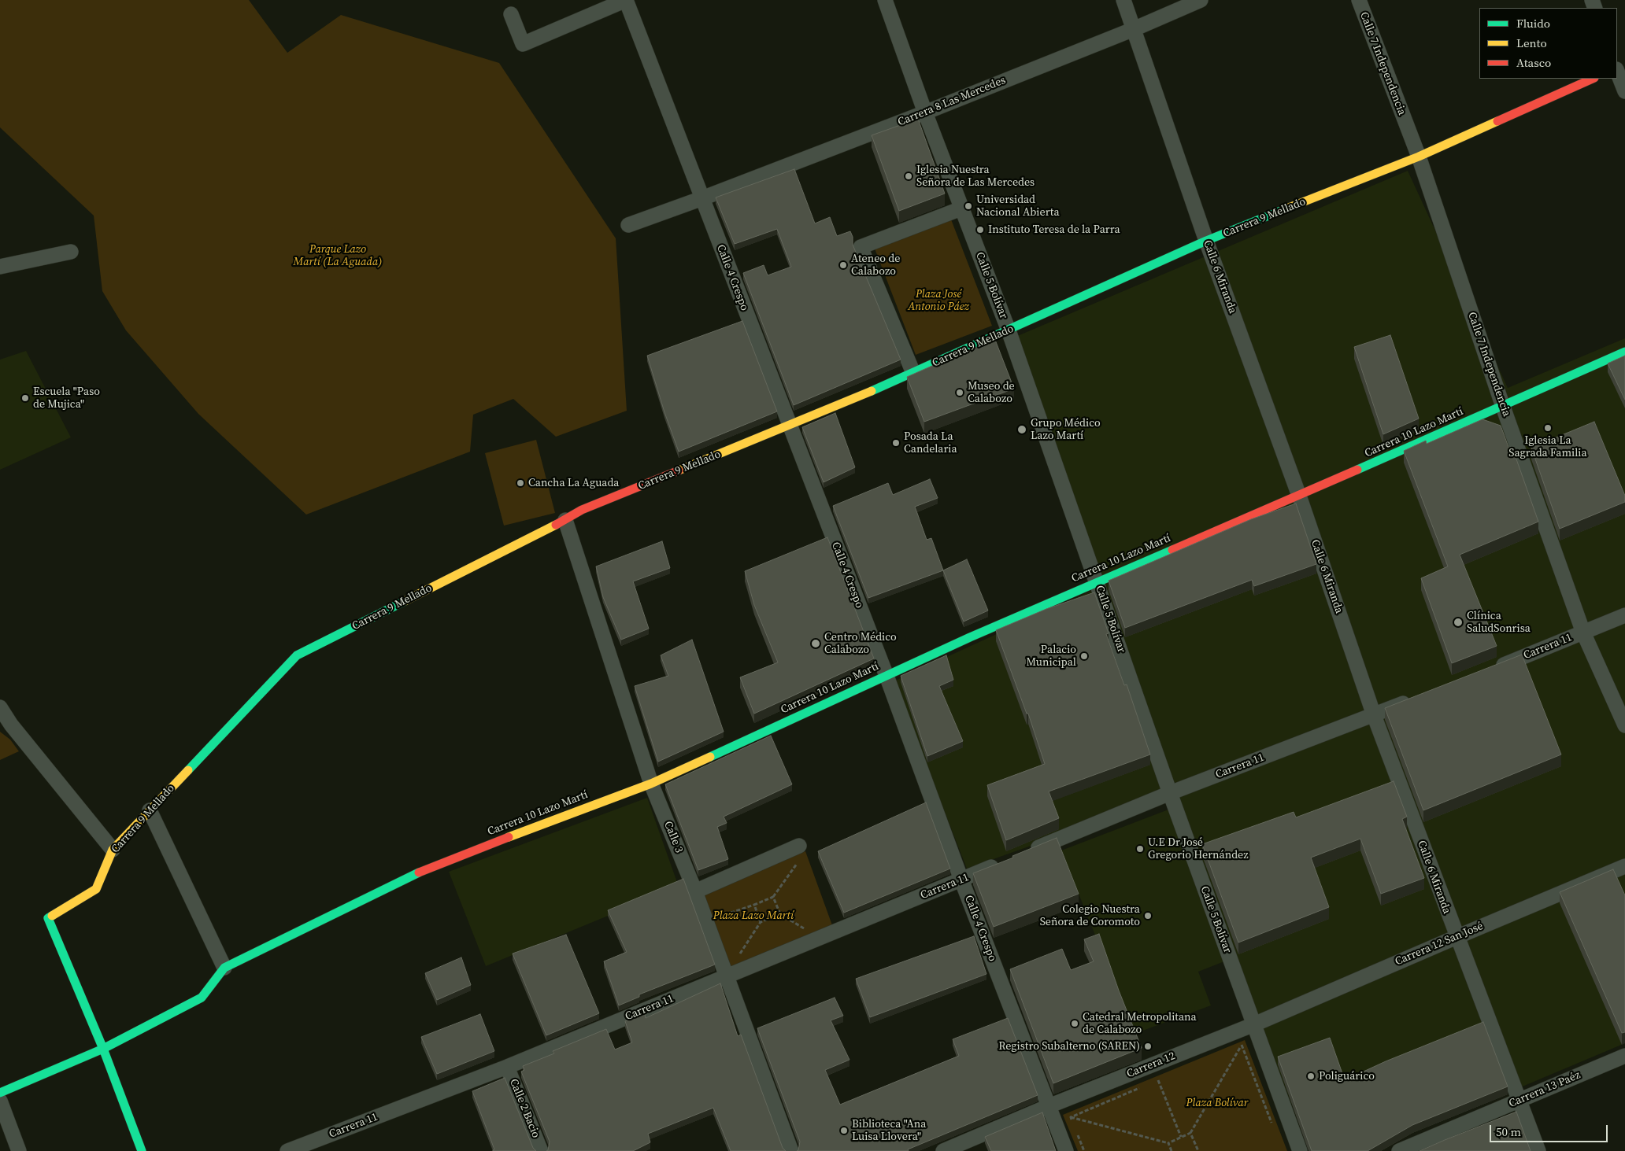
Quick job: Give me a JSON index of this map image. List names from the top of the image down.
{
  "streets": {
    "street": [
      "Calle 7 Independencia",
      "Carrera 8 Las Mercedes",
      "Carrera 9 Mellado",
      "Calle 6 Miranda",
      "Calle 4 Crespo",
      "Calle 5 Bolívar",
      "Carrera 10 Lazo Martí",
      "Carrera 11",
      "Calle 3",
      "Carrera 12 San José",
      "Carrera 12",
      "Carrera 13 Paéz",
      "Calle 2 Bacio"
    ]
  },
  "crossings": [
    ["Calle 7 Independencia", "Carrera 9 Mellado"],
    ["Calle 7 Independencia", "Carrera 10 Lazo Martí"],
    ["Calle 7 Independencia", "Carrera 11"],
    ["Carrera 8 Las Mercedes", "Calle 6 Miranda"],
    ["Carrera 8 Las Mercedes", "Calle 4 Crespo"],
    ["Carrera 8 Las Mercedes", "Calle 5 Bolívar"],
    ["Carrera 9 Mellado", "Calle 6 Miranda"],
    ["Carrera 9 Mellado", "Calle 4 Crespo"],
    ["Carrera 9 Mellado", "Calle 5 Bolívar"],
    ["Carrera 9 Mellado", "Carrera 10 Lazo Martí"],
    ["Carrera 9 Mellado", "Calle 3"],
    ["Calle 6 Miranda", "Carrera 10 Lazo Martí"],
    ["Calle 6 Miranda", "Carrera 11"],
    ["Calle 6 Miranda", "Carrera 12 San José"],
    ["Calle 6 Miranda", "Carrera 13 Paéz"],
    ["Calle 4 Crespo", "Carrera 10 Lazo Martí"],
    ["Calle 4 Crespo", "Carrera 11"],
    ["Calle 4 Crespo", "Carrera 12"],
    ["Calle 5 Bolívar", "Carrera 10 Lazo Martí"],
    ["Calle 5 Bolívar", "Carrera 11"],
    ["Calle 5 Bolívar", "Carrera 12 San José"],
    ["Calle 5 Bolívar", "Carrera 12"],
    ["Carrera 10 Lazo Martí", "Calle 3"],
    ["Carrera 11", "Calle 3"],
    ["Carrera 11", "Calle 2 Bacio"],
    ["Carrera 12 San José", "Carrera 12"]
  ],
  "parks": [
    "Parque Lazo Martí (La Aguada)",
    "Plaza José Antonio Páez",
    "Plaza Lazo Martí",
    "Plaza Bolívar"
  ],
  "places": [
    "Iglesia Nuestra Señora de Las Mercedes",
    "Universidad Nacional Abierta",
    "Instituto Teresa de la Parra",
    "Ateneo de Calabozo",
    "Museo de Calabozo",
    "Escuela \"Paso de Mujica\"",
    "Iglesia La Sagrada Familia",
    "Grupo Médico Lazo Martí",
    "Posada La Candelaria",
    "Cancha La Aguada",
    "Clínica SaludSonrisa",
    "Centro Médico Calabozo",
    "Palacio Municipal",
    "U.E Dr José Gregorio Hernández",
    "Colegio Nuestra Señora de Coromoto",
    "Catedral Metropolitana de Calabozo",
    "Registro Subalterno (SAREN)",
    "Poliguárico",
    "Biblioteca \"Ana Luisa Llovera\""
  ],
  "legend": ["Fluido", "Lento", "Atasco"],
  "scale_bar": "50 m"
}
